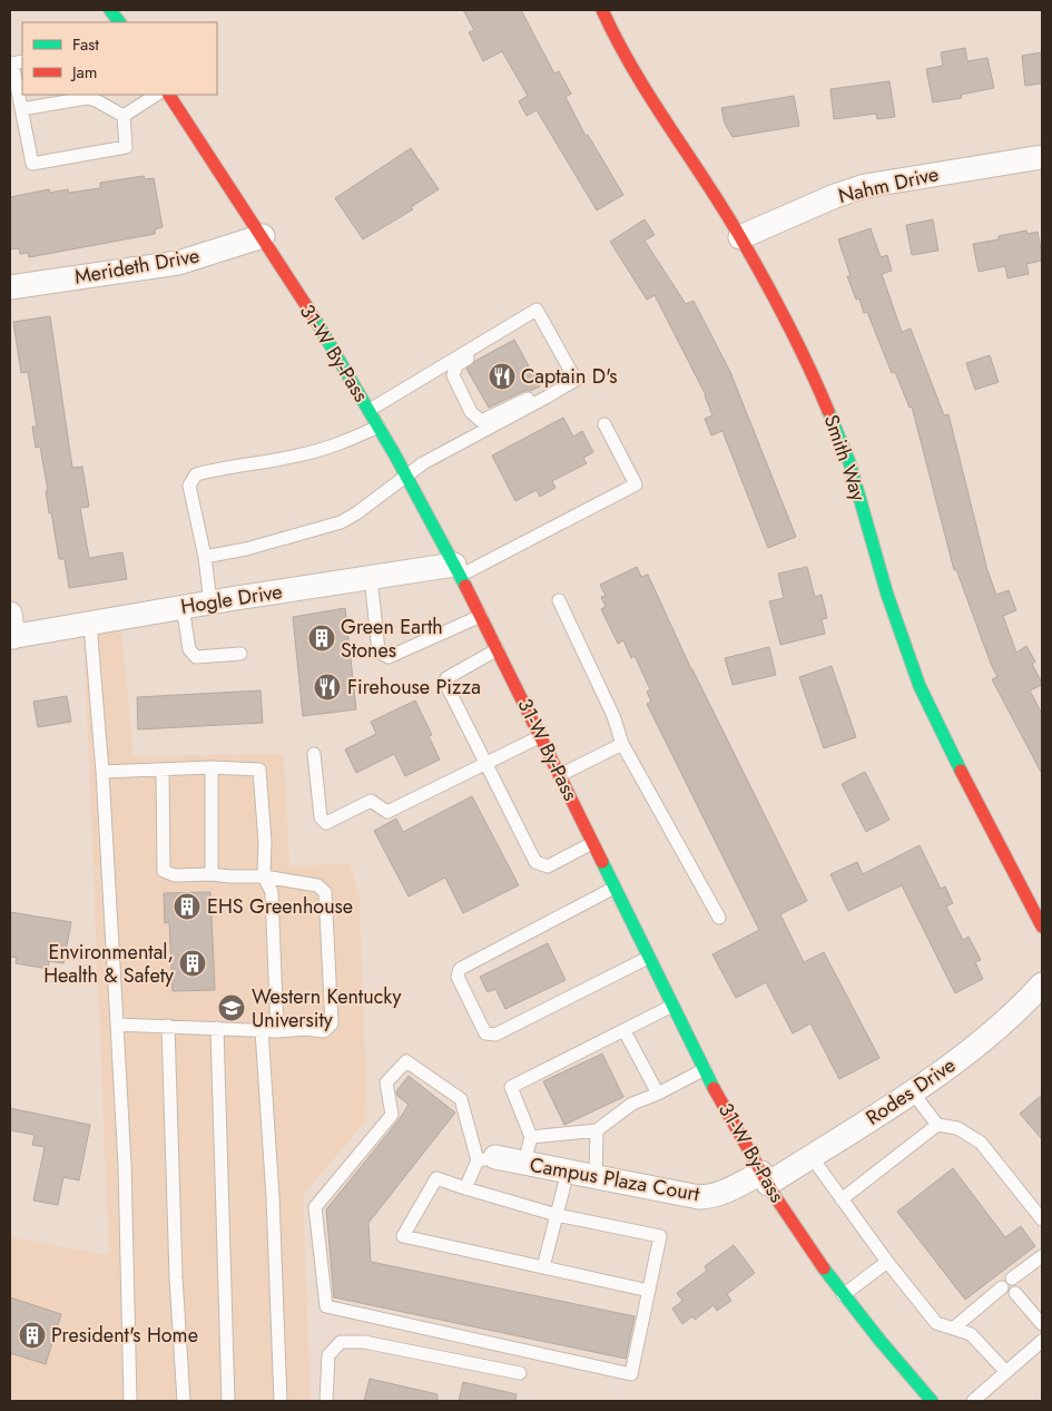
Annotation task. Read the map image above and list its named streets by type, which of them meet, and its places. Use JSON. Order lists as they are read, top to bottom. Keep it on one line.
{"streets":{"main road":["31-W By-Pass","Smith Way"],"street":["Nahm Drive","Merideth Drive","Hogle Drive","Rodes Drive","Campus Plaza Court"]},"crossings":[["Nahm Drive","Smith Way"],["Merideth Drive","31-W By-Pass"],["31-W By-Pass","Hogle Drive"],["31-W By-Pass","Rodes Drive"],["31-W By-Pass","Campus Plaza Court"],["Rodes Drive","Campus Plaza Court"]],"places":{"restaurant":["Captain D's","Firehouse Pizza"],"building":["Green Earth Stones","EHS Greenhouse","Environmental, Health & Safety","President's Home"],"school or university":["Western Kentucky University"]},"legend":["Fast","Jam"]}
